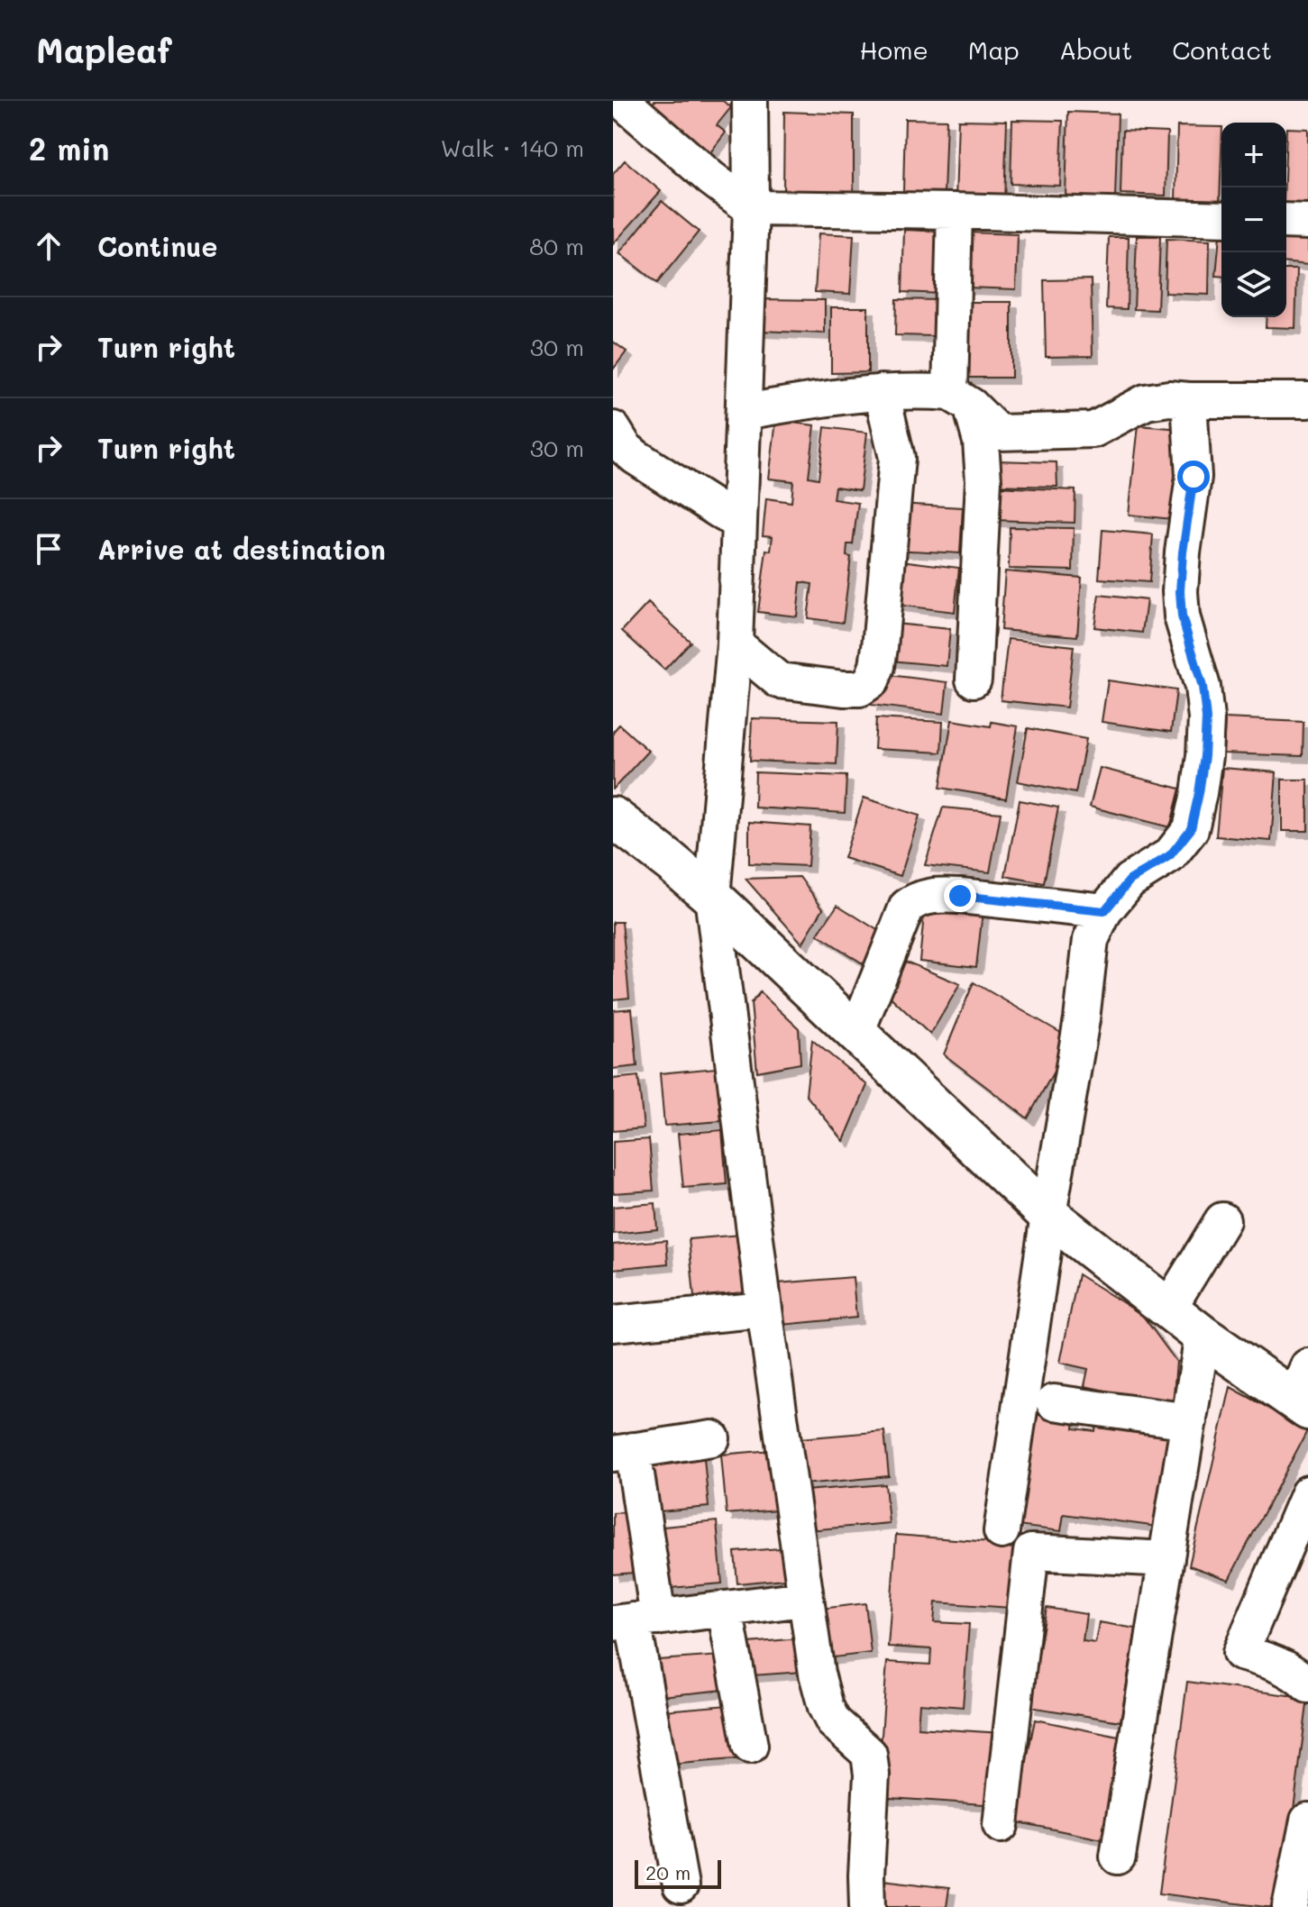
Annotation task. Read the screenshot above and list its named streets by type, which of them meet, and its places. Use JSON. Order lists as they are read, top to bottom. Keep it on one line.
{"scale_bar":"20 m","page":{"header":"Mapleaf","nav":["Home","Map","About","Contact"],"heading":["2 min","Walk · 140 m"],"map_buttons":["+","−"],"list":[["Continue","80 m"],["Turn right","30 m"],["Turn right","30 m"],"Arrive at destination"],"scale":"20 m"}}
